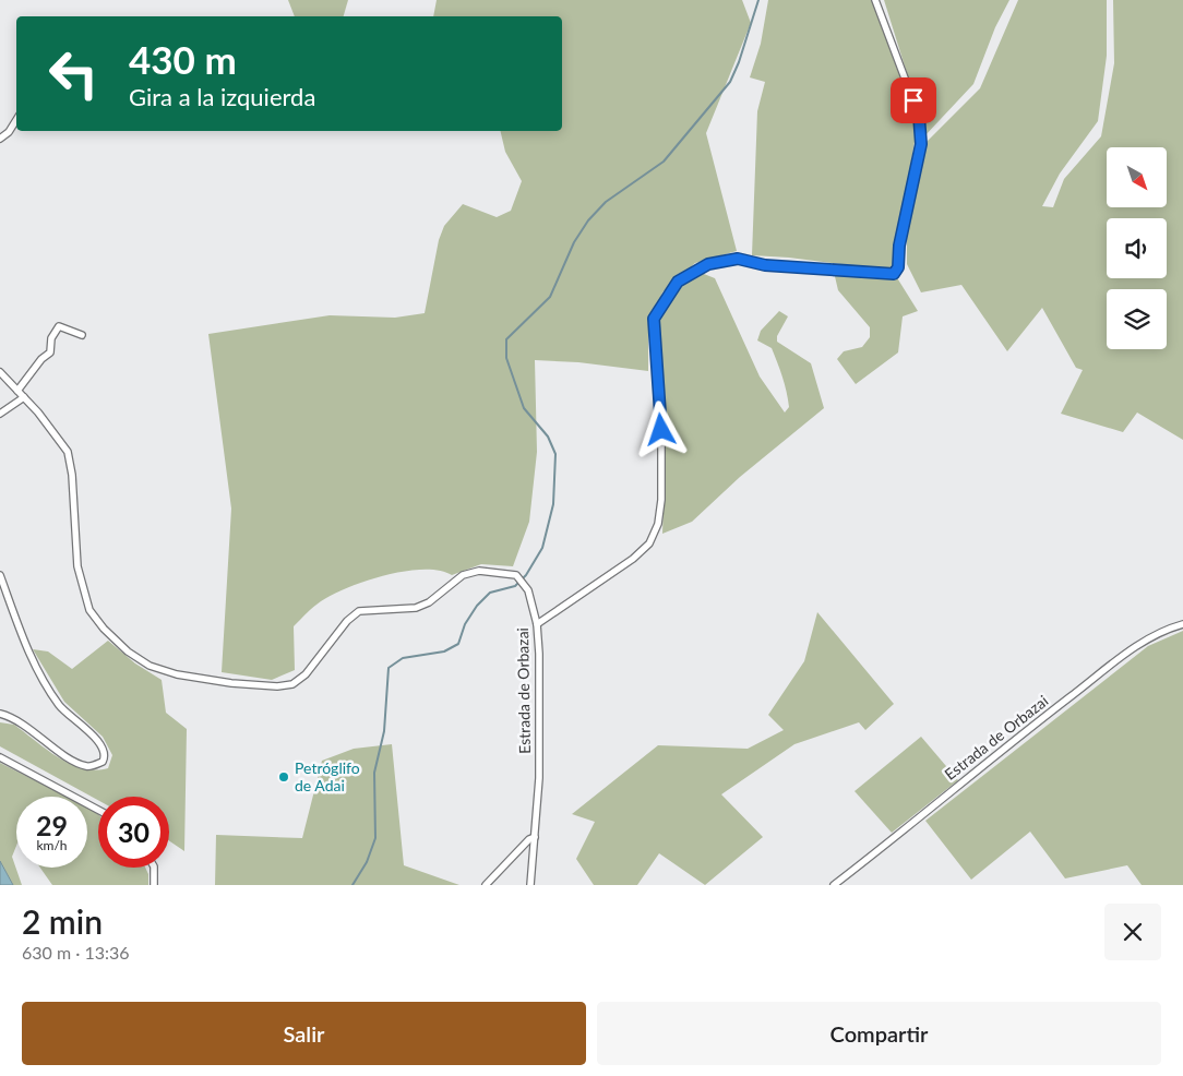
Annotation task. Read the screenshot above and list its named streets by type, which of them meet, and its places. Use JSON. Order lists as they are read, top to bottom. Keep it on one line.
{"streets":{"street":["Estrada de Orbazai"]},"places":["Petróglifo de Adai"],"north":"bottom right","page":{"turn":["430 m","Gira a la izquierda"],"speed":"29 km/h","limit":"30","heading":["2 min","630 m · 13:36"],"buttons":["Salir","Compartir"]}}
